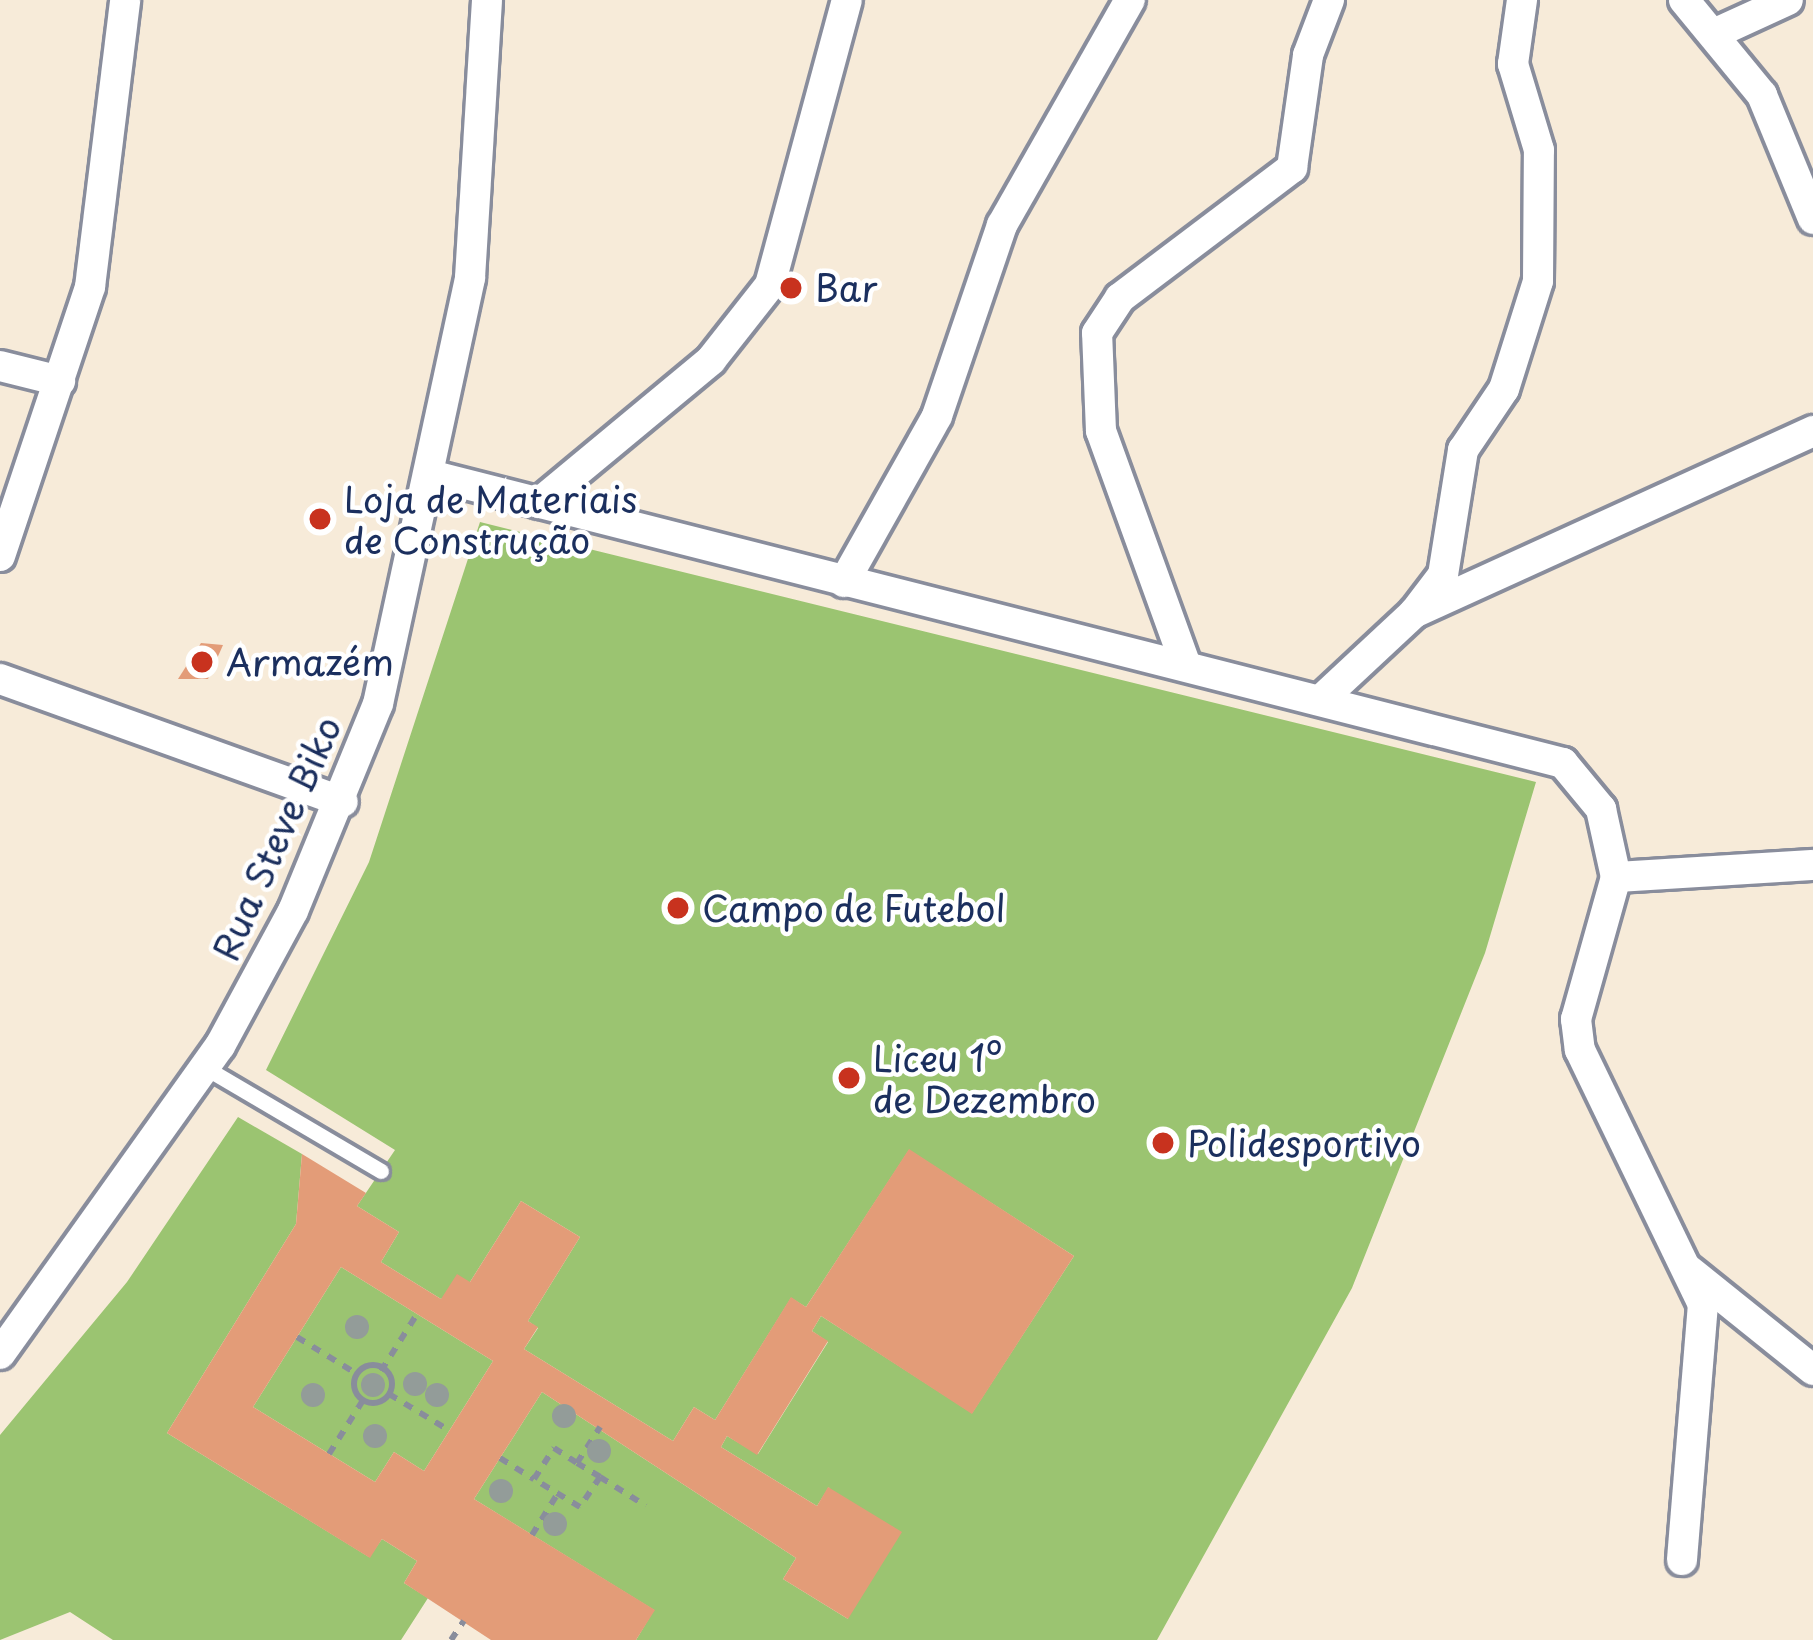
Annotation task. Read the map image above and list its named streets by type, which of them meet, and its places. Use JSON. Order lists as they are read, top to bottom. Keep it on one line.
{"streets":{"street":["Rua Steve Biko"]},"places":["Bar","Loja de Materiais de Construção","Armazém","Campo de Futebol","Liceu 1º de Dezembro","Polidesportivo"]}
